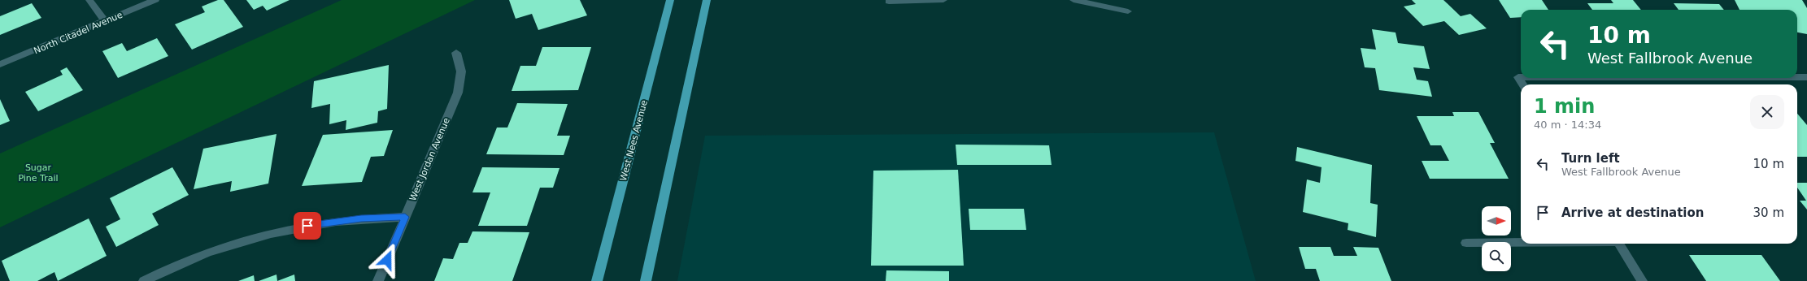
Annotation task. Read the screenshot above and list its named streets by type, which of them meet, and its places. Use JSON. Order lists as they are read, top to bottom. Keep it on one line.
{"streets":{"main road":["West Nees Avenue"],"street":["North Citadel Avenue","West Jordan Avenue"]},"parks":["Sugar Pine Trail"],"north":"right","page":{"turn":["10 m","West Fallbrook Avenue"],"heading":["1 min","40 m · 14:34"],"list":[{"name":"Turn left","note":"West Fallbrook Avenue","value":"10 m"},{"name":"Arrive at destination","value":"30 m"}]}}
